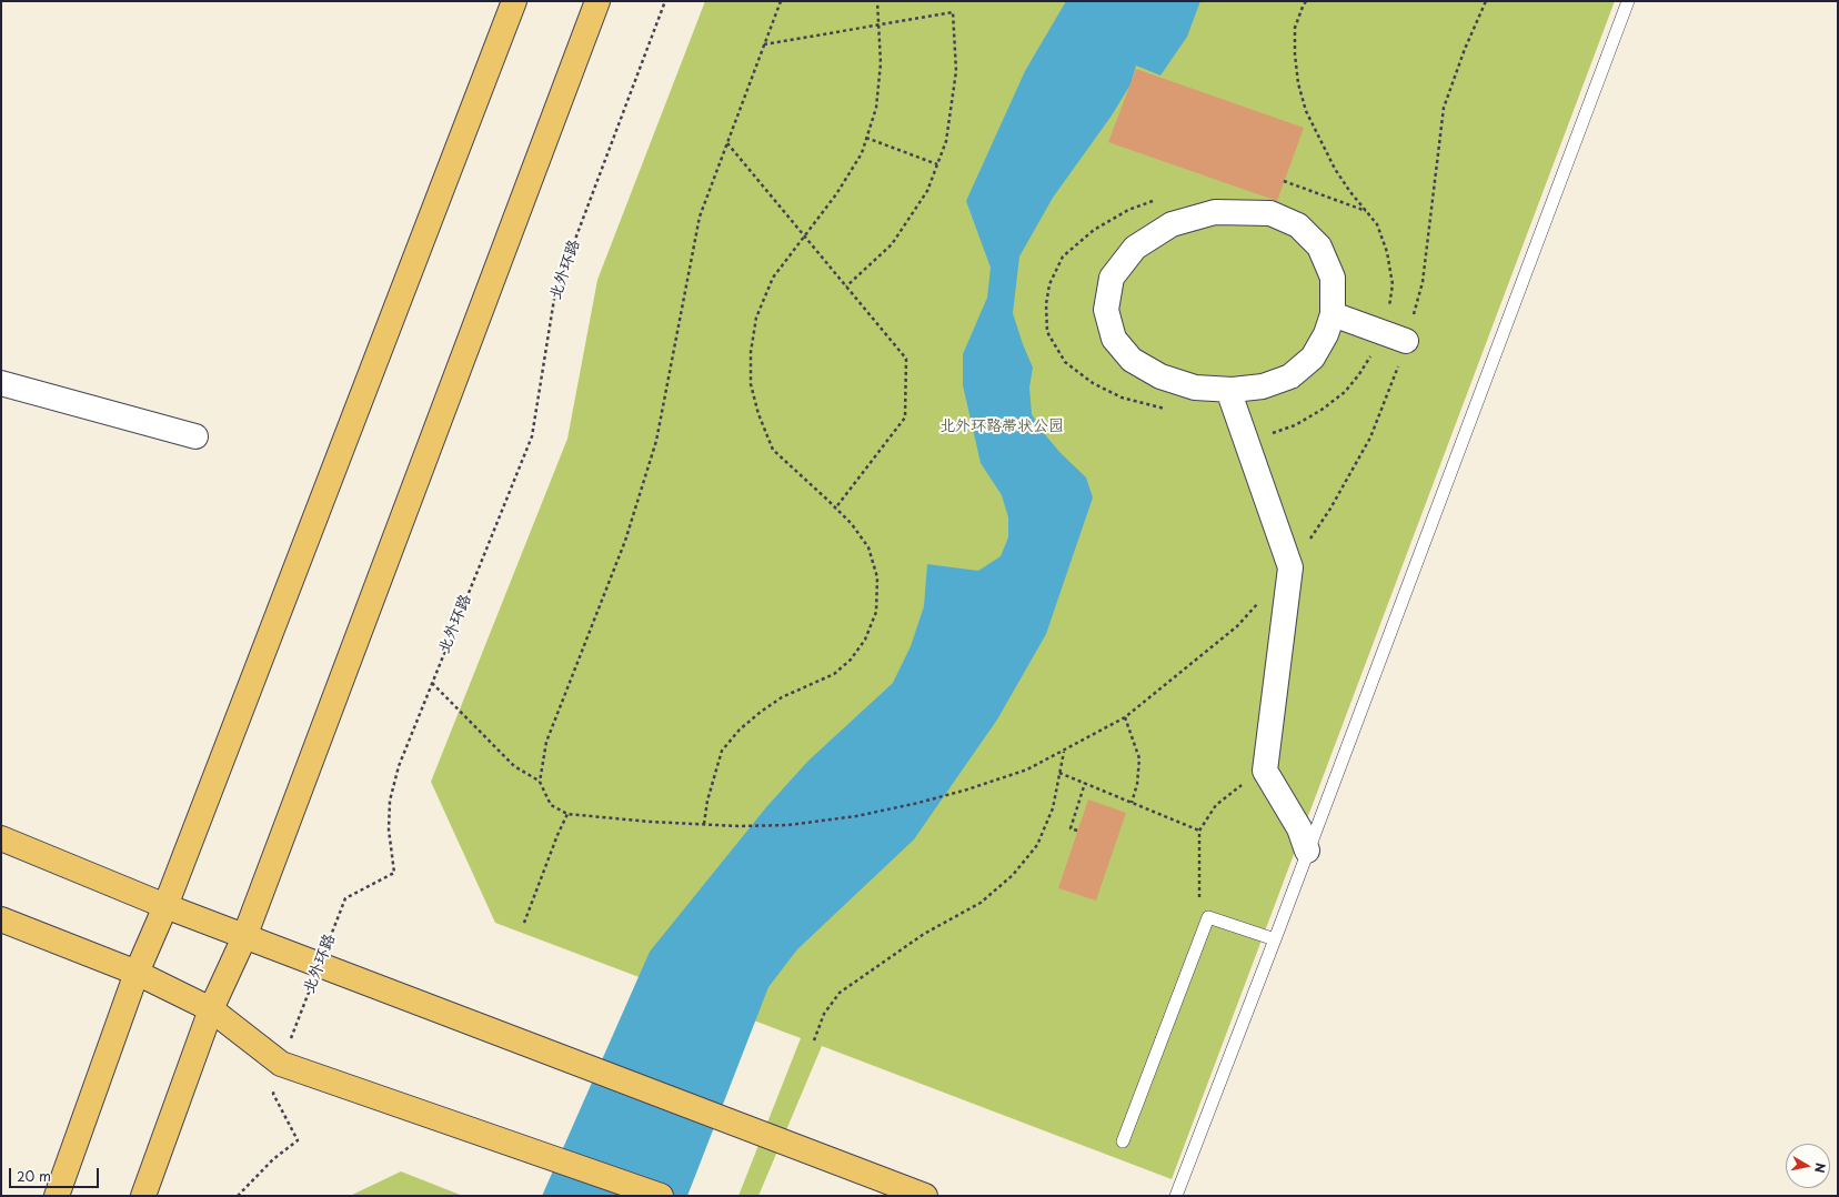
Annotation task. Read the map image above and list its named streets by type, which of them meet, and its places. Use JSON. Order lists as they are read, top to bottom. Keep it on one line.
{"streets":{"path":["北外环路"]},"parks":["北外环路带状公园"],"scale_bar":"20 m","north":"right"}
